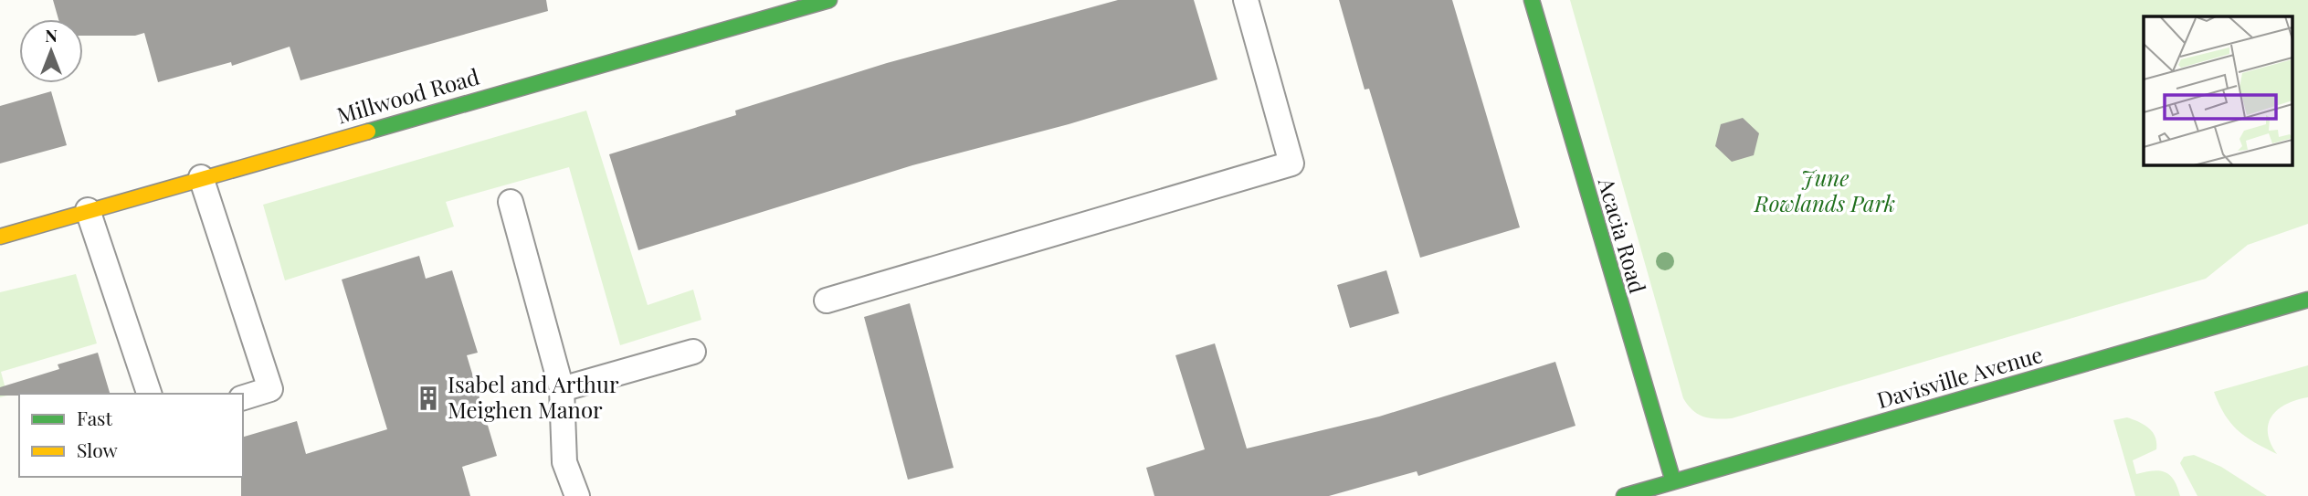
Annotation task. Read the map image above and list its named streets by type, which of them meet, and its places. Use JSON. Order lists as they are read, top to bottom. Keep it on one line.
{"streets":{"street":["Millwood Road","Acacia Road","Davisville Avenue"]},"crossings":[["Acacia Road","Davisville Avenue"]],"parks":["June Rowlands Park"],"places":{"building":["Isabel and Arthur Meighen Manor"]},"legend":["Fast","Slow"],"north":"top"}
